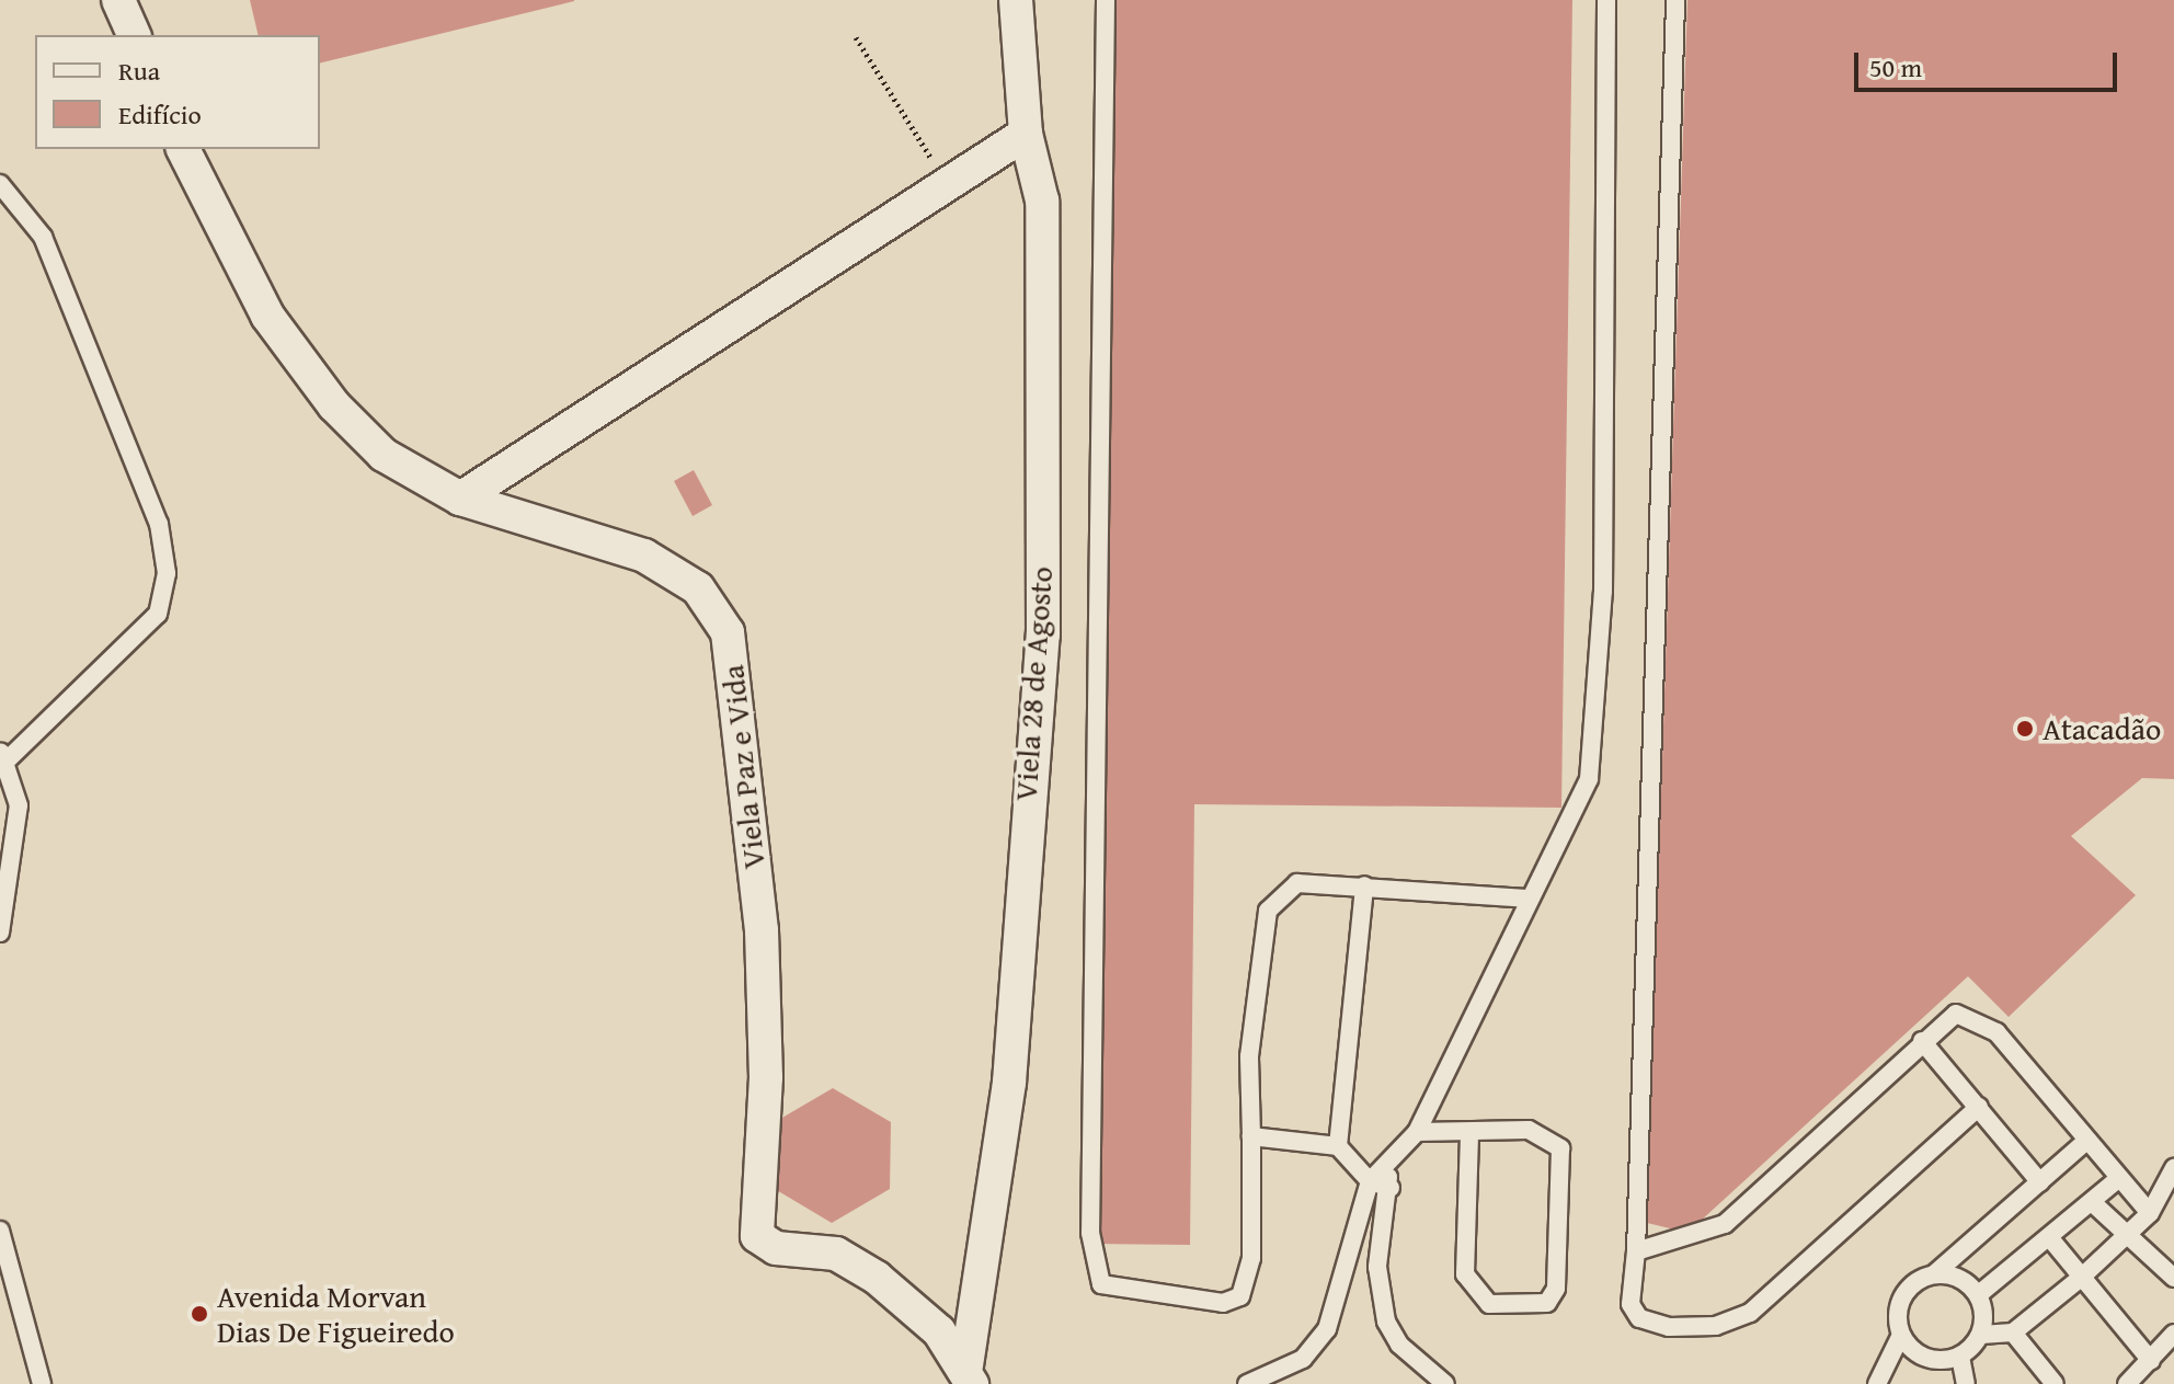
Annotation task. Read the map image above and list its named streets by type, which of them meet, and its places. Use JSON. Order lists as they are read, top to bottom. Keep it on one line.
{"streets":{"street":["Viela 28 de Agosto","Viela Paz e Vida"]},"crossings":[["Viela 28 de Agosto","Viela Paz e Vida"]],"places":["Atacadão","Avenida Morvan Dias De Figueiredo"],"legend":["Rua","Edifício"],"scale_bar":"50 m"}
